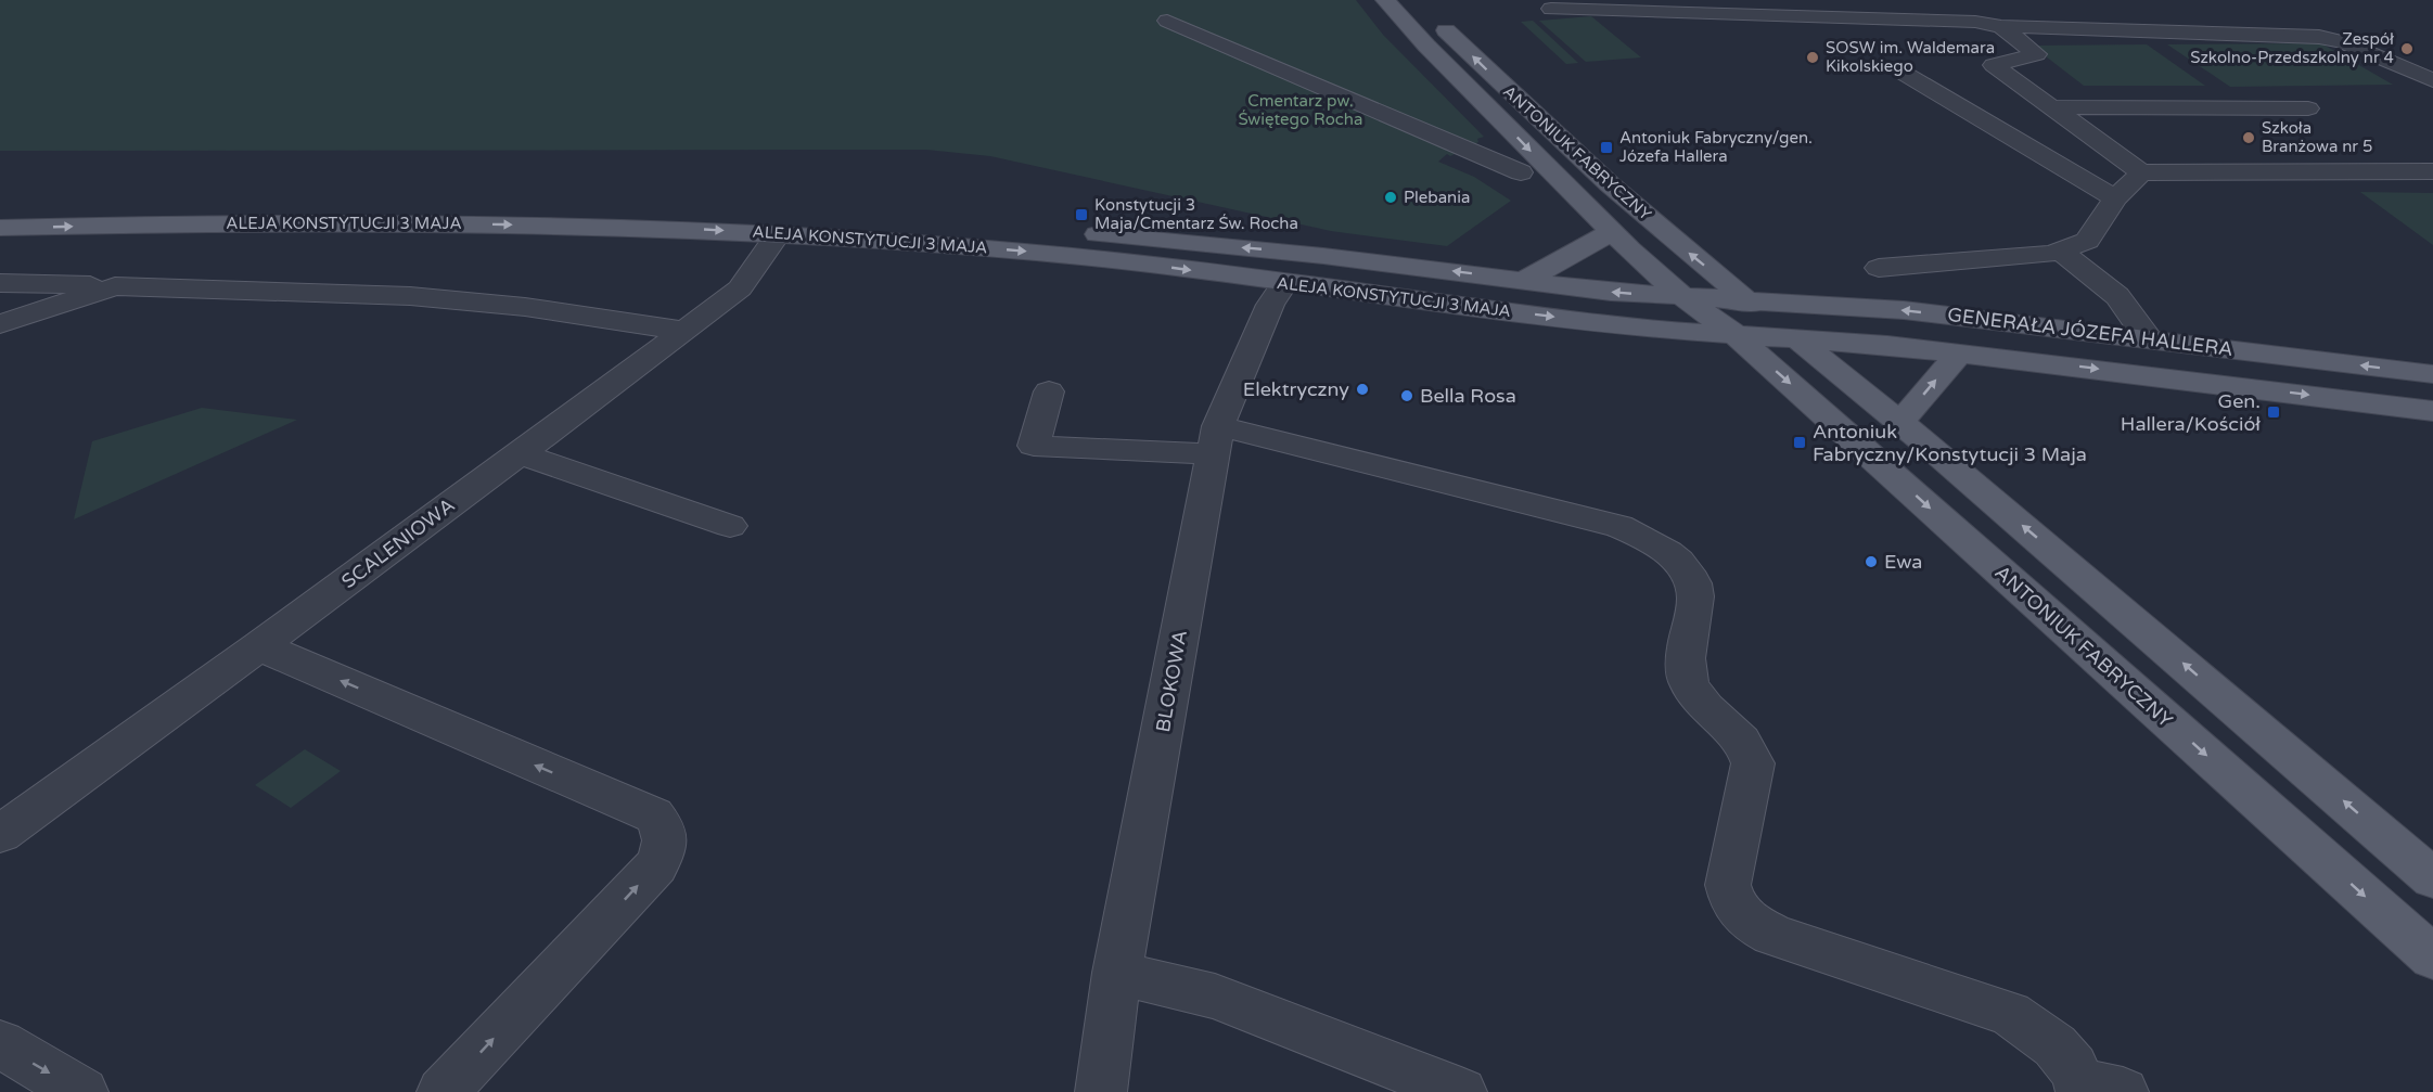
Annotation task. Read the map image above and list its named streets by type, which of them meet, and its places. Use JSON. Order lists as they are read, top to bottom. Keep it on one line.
{"streets":{"main road":["ANTONIUK FABRYCZNY","ALEJA KONSTYTUCJI 3 MAJA","GENERAŁA JÓZEFA HALLERA"],"street":["SCALENIOWA","BLOKOWA"]},"crossings":[["ANTONIUK FABRYCZNY","ALEJA KONSTYTUCJI 3 MAJA"],["ANTONIUK FABRYCZNY","GENERAŁA JÓZEFA HALLERA"],["ALEJA KONSTYTUCJI 3 MAJA","GENERAŁA JÓZEFA HALLERA"],["ALEJA KONSTYTUCJI 3 MAJA","SCALENIOWA"],["ALEJA KONSTYTUCJI 3 MAJA","BLOKOWA"]],"parks":["Cmentarz pw. Świętego Rocha"],"places":{"other":["Zespół Szkolno-Przedszkolny nr 4","SOSW im. Waldemara Kikolskiego","Szkoła Branżowa nr 5","Plebania","Elektryczny","Bella Rosa","Ewa"],"transit":["Antoniuk Fabryczny/gen. Józefa Hallera","Konstytucji 3 Maja/Cmentarz Św. Rocha","Gen. Hallera/Kościół","Antoniuk Fabryczny/Konstytucji 3 Maja"]}}
